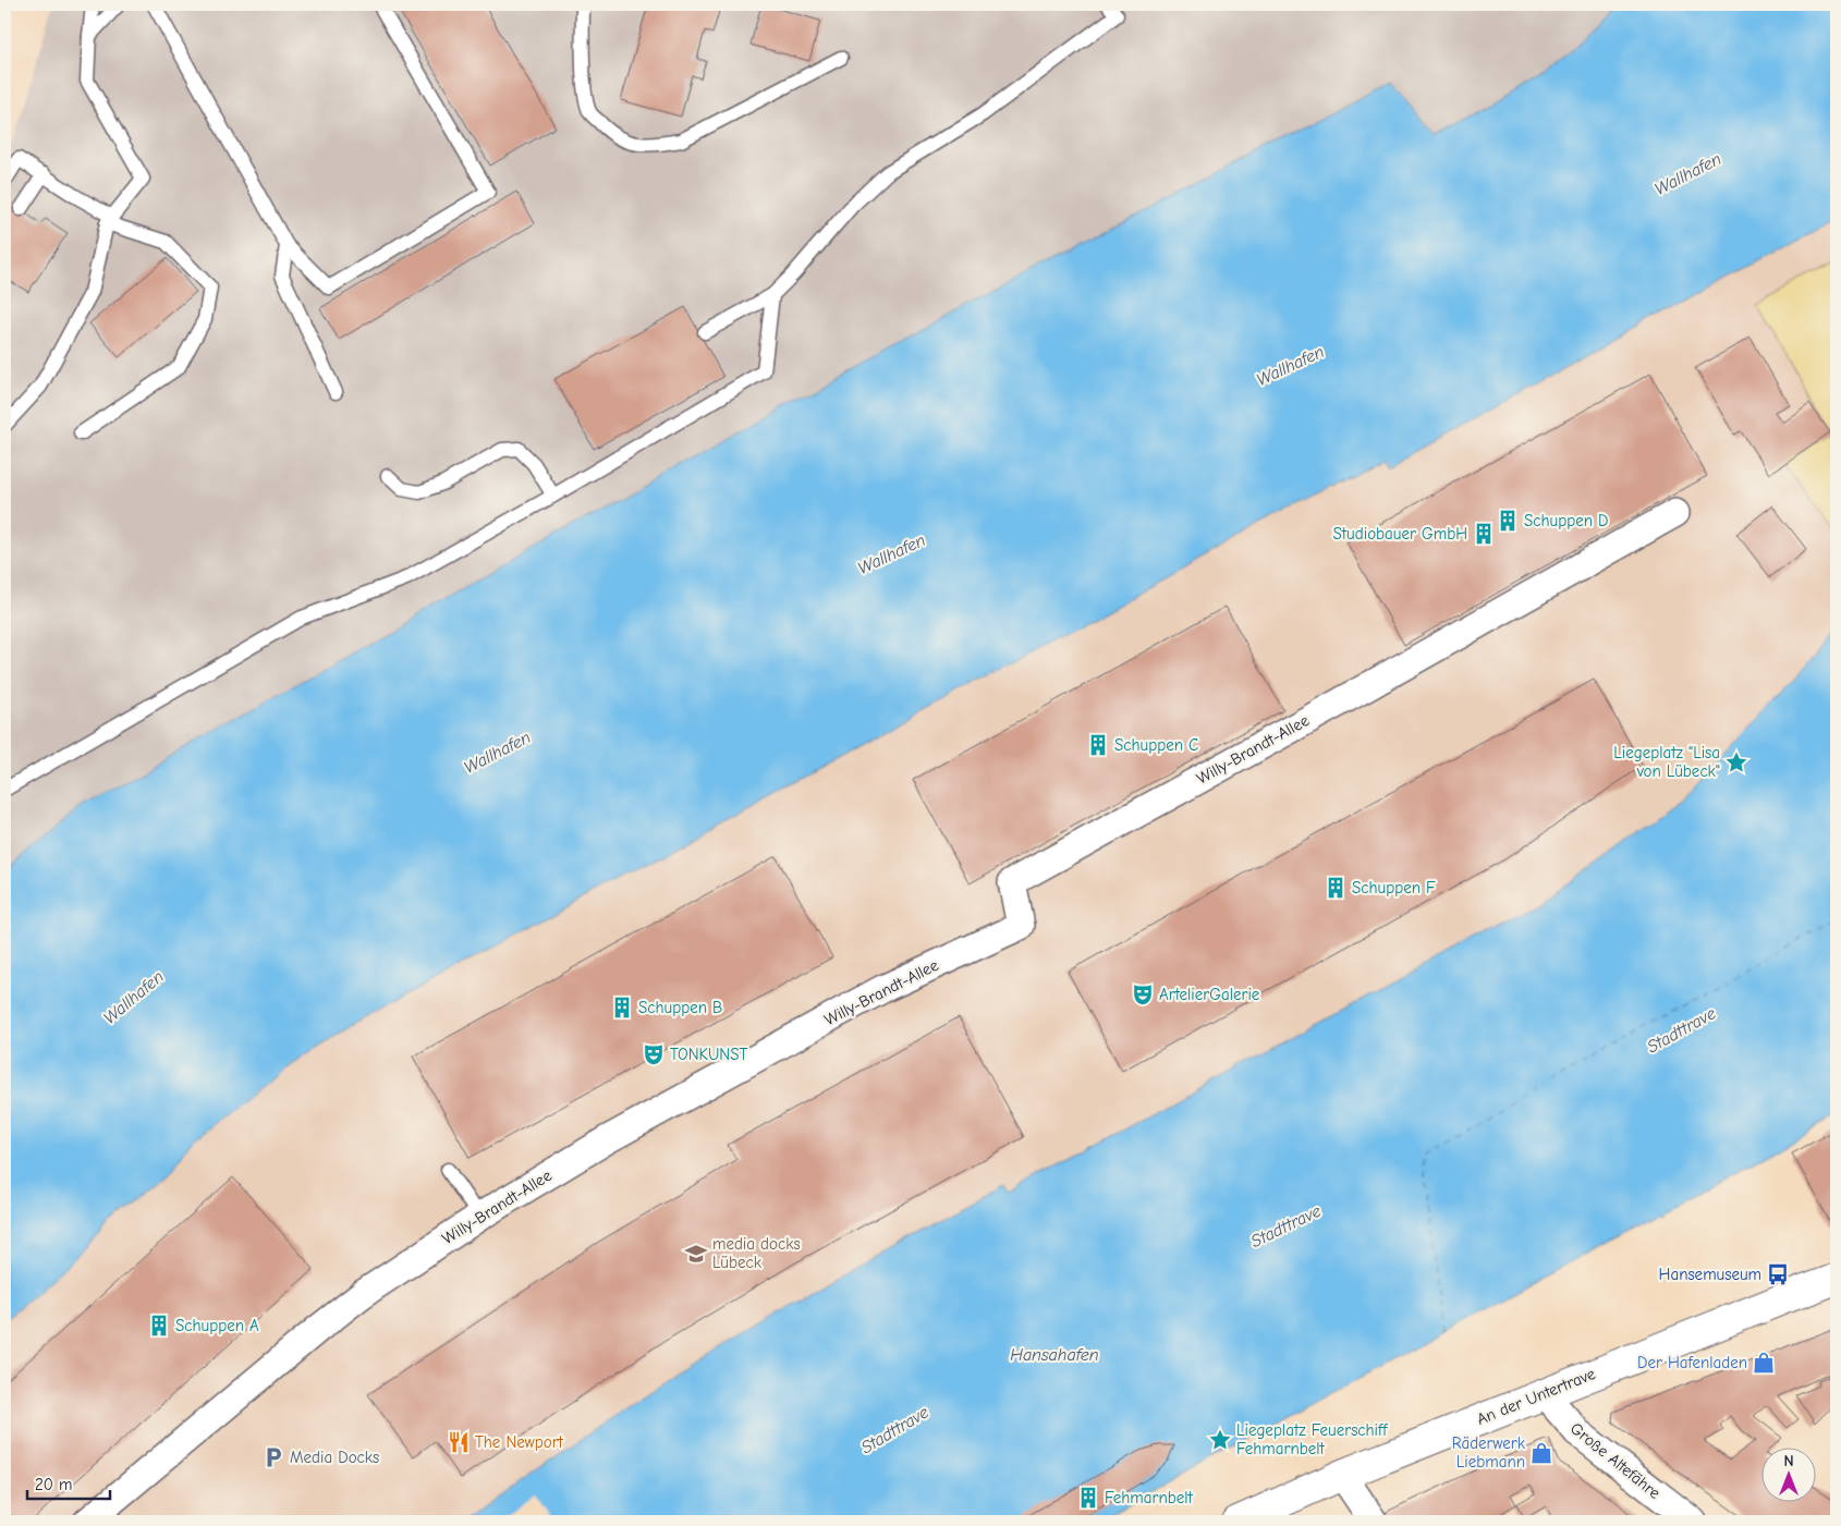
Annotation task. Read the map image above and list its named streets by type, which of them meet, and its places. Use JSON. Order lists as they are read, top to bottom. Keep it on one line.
{"streets":{"main road":["An der Untertrave"],"street":["Willy-Brandt-Allee","Große Altefähre"]},"crossings":[["An der Untertrave","Große Altefähre"]],"water":["Wallhafen","Stadttrave","Hansahafen"],"places":{"building":["Schuppen D","Studiobauer GmbH","Schuppen C","Schuppen F","Schuppen B","Schuppen A","Fehmarnbelt"],"place":["Liegeplatz \"Lisa von Lübeck\"","Liegeplatz Feuerschiff Fehmarnbelt"],"theatre":["ArtelierGalerie","TONKUNST"],"school or university":["media docks Lübeck"],"bus stop":["Hansemuseum"],"shop":["Der Hafenladen","Räderwerk Liebmann"],"restaurant":["The Newport"],"parking":["Media Docks"]},"scale_bar":"20 m","north":"top"}
